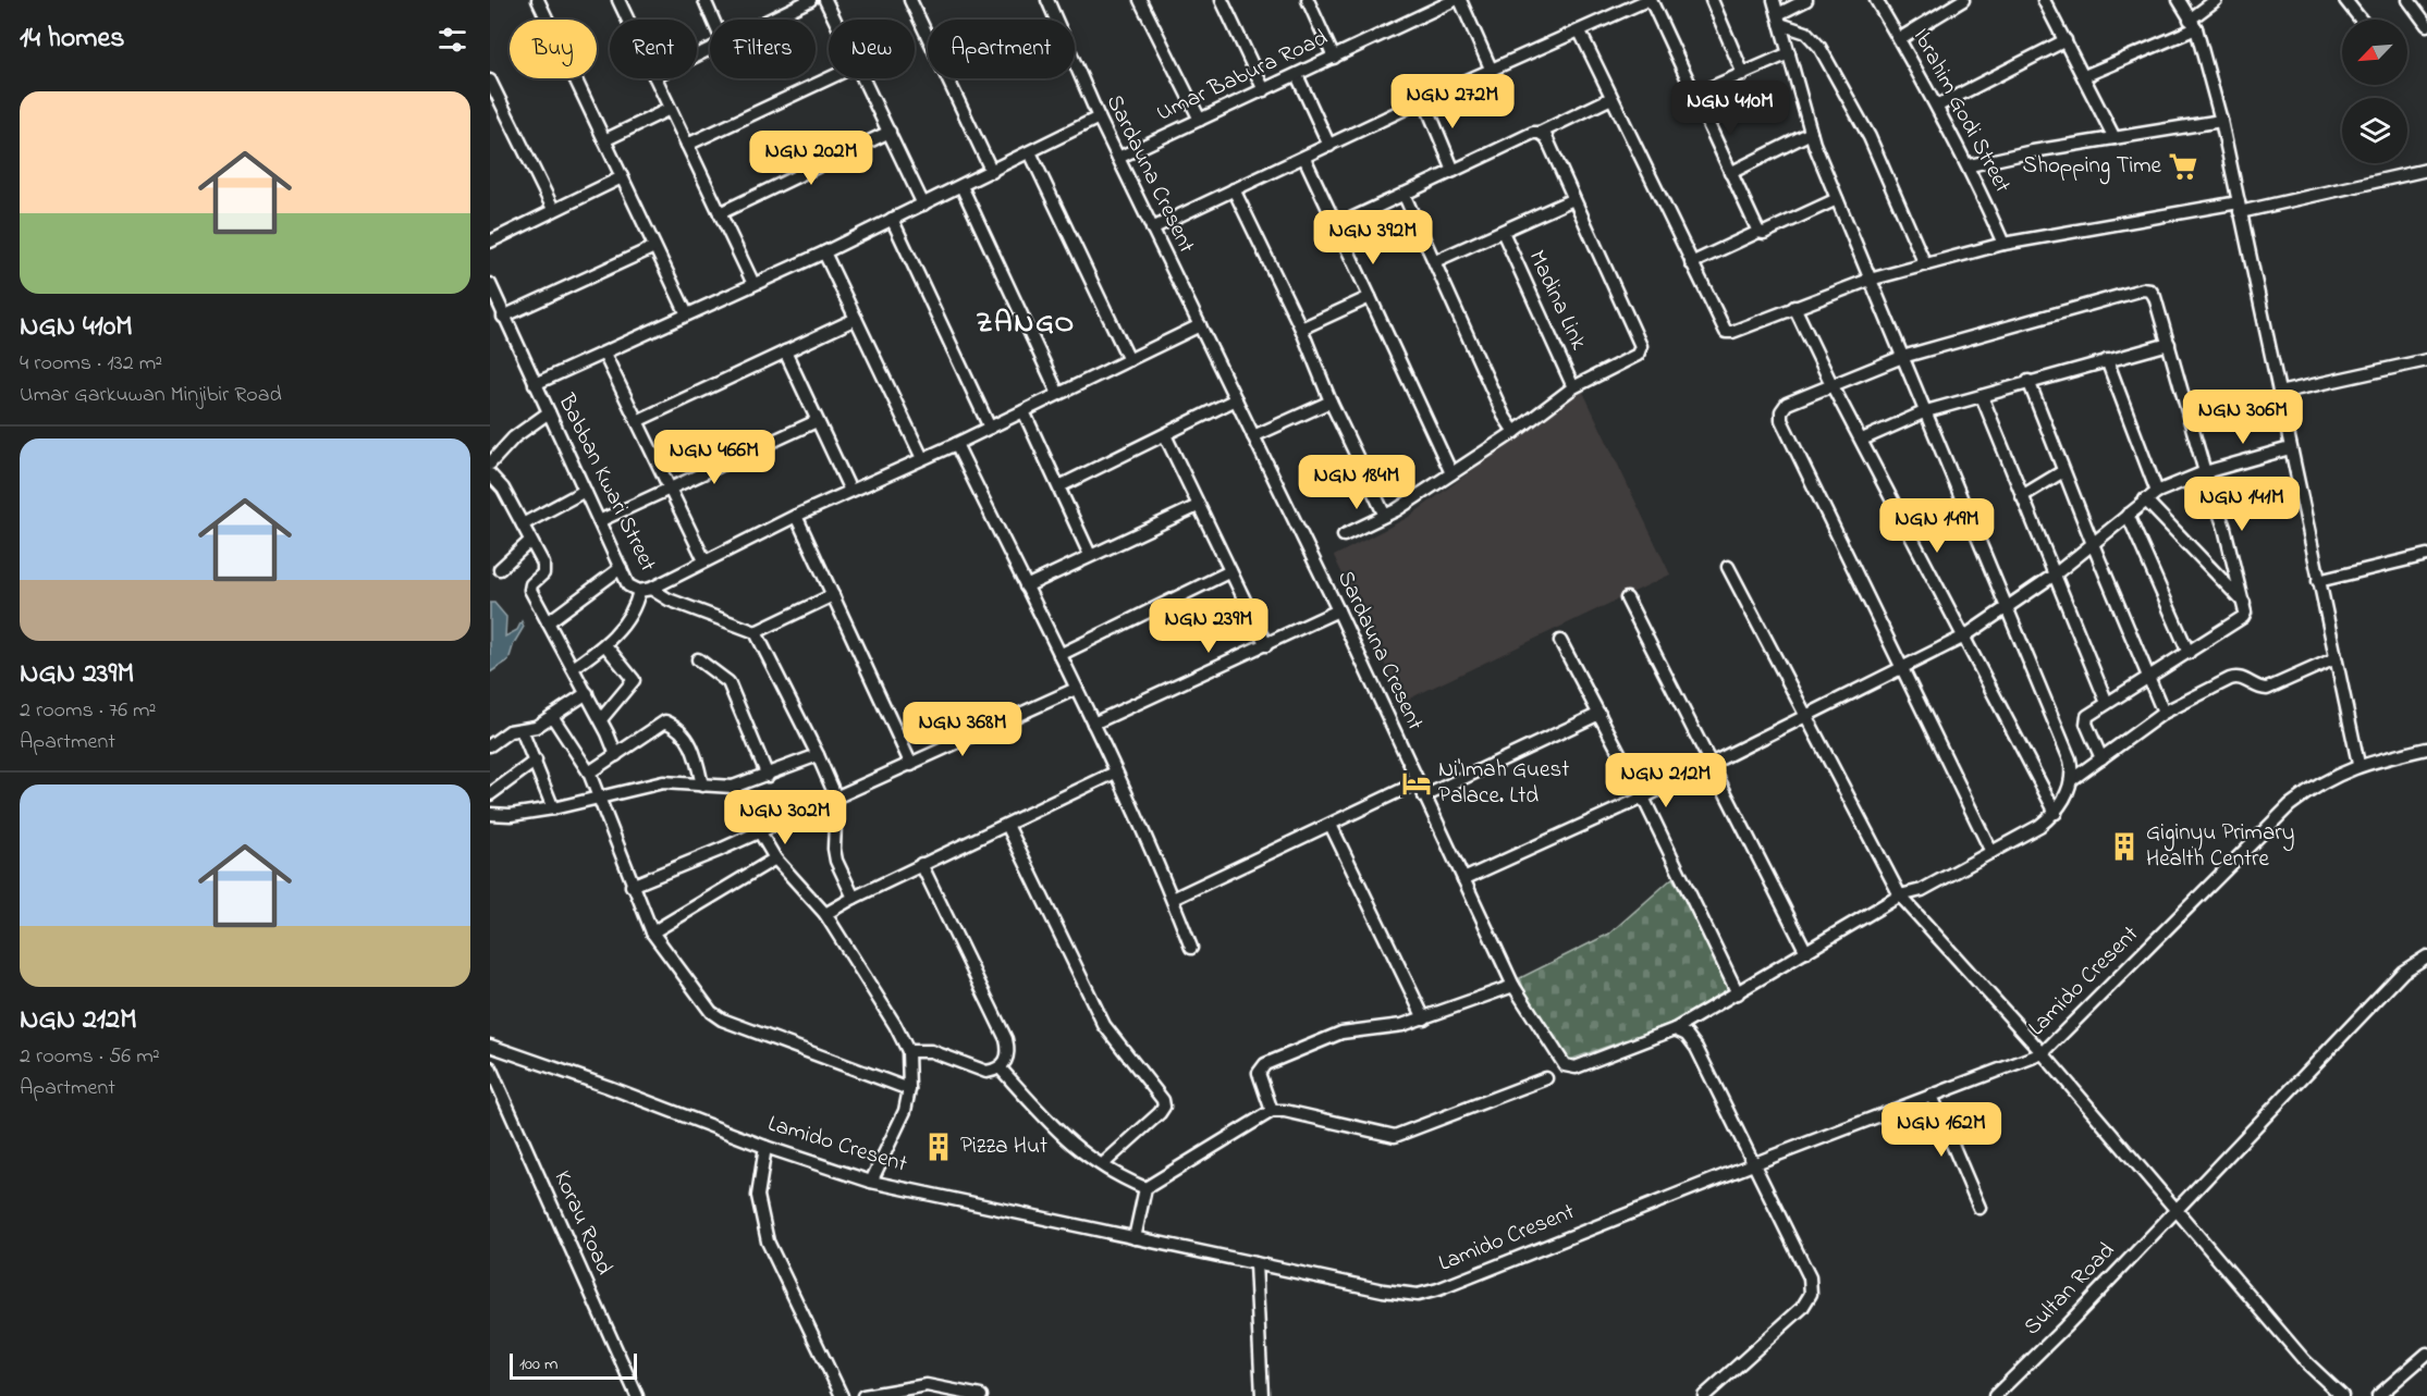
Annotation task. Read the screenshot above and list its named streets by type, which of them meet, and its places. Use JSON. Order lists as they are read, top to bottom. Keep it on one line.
{"streets":{"street":["Umar Babura Road","Ibrahim Godi Street","Sardauna Cresent","Madina Link","Babban Kwari Street","Lamido Cresent","Korau Road","Sultan Road"]},"crossings":[["Umar Babura Road","Sardauna Cresent"]],"districts":["ZANGO"],"places":{"supermarket":["Shopping Time"],"hotel":["Ni'Imah Guest Palace. Ltd"],"building":["Giginyu Primary Health Centre","Pizza Hut"]},"scale_bar":"100 m","north":"bottom left","page":{"heading":"14 homes","chip":["Buy","Rent","Filters","New","Apartment"],"price":["NGN 272M","NGN 410M","NGN 202M","NGN 392M","NGN 306M","NGN 466M","NGN 184M","NGN 141M","NGN 149M","NGN 239M","NGN 368M","NGN 212M","NGN 302M","NGN 162M"],"list":[{"name":"NGN 410M","note":"4 rooms · 132 m² · Umar Garkuwan Minjibir Road"},{"name":"NGN 239M","note":"2 rooms · 76 m² · Apartment"},{"name":"NGN 212M","note":"2 rooms · 56 m² · Apartment"}],"scale":"100 m"}}
